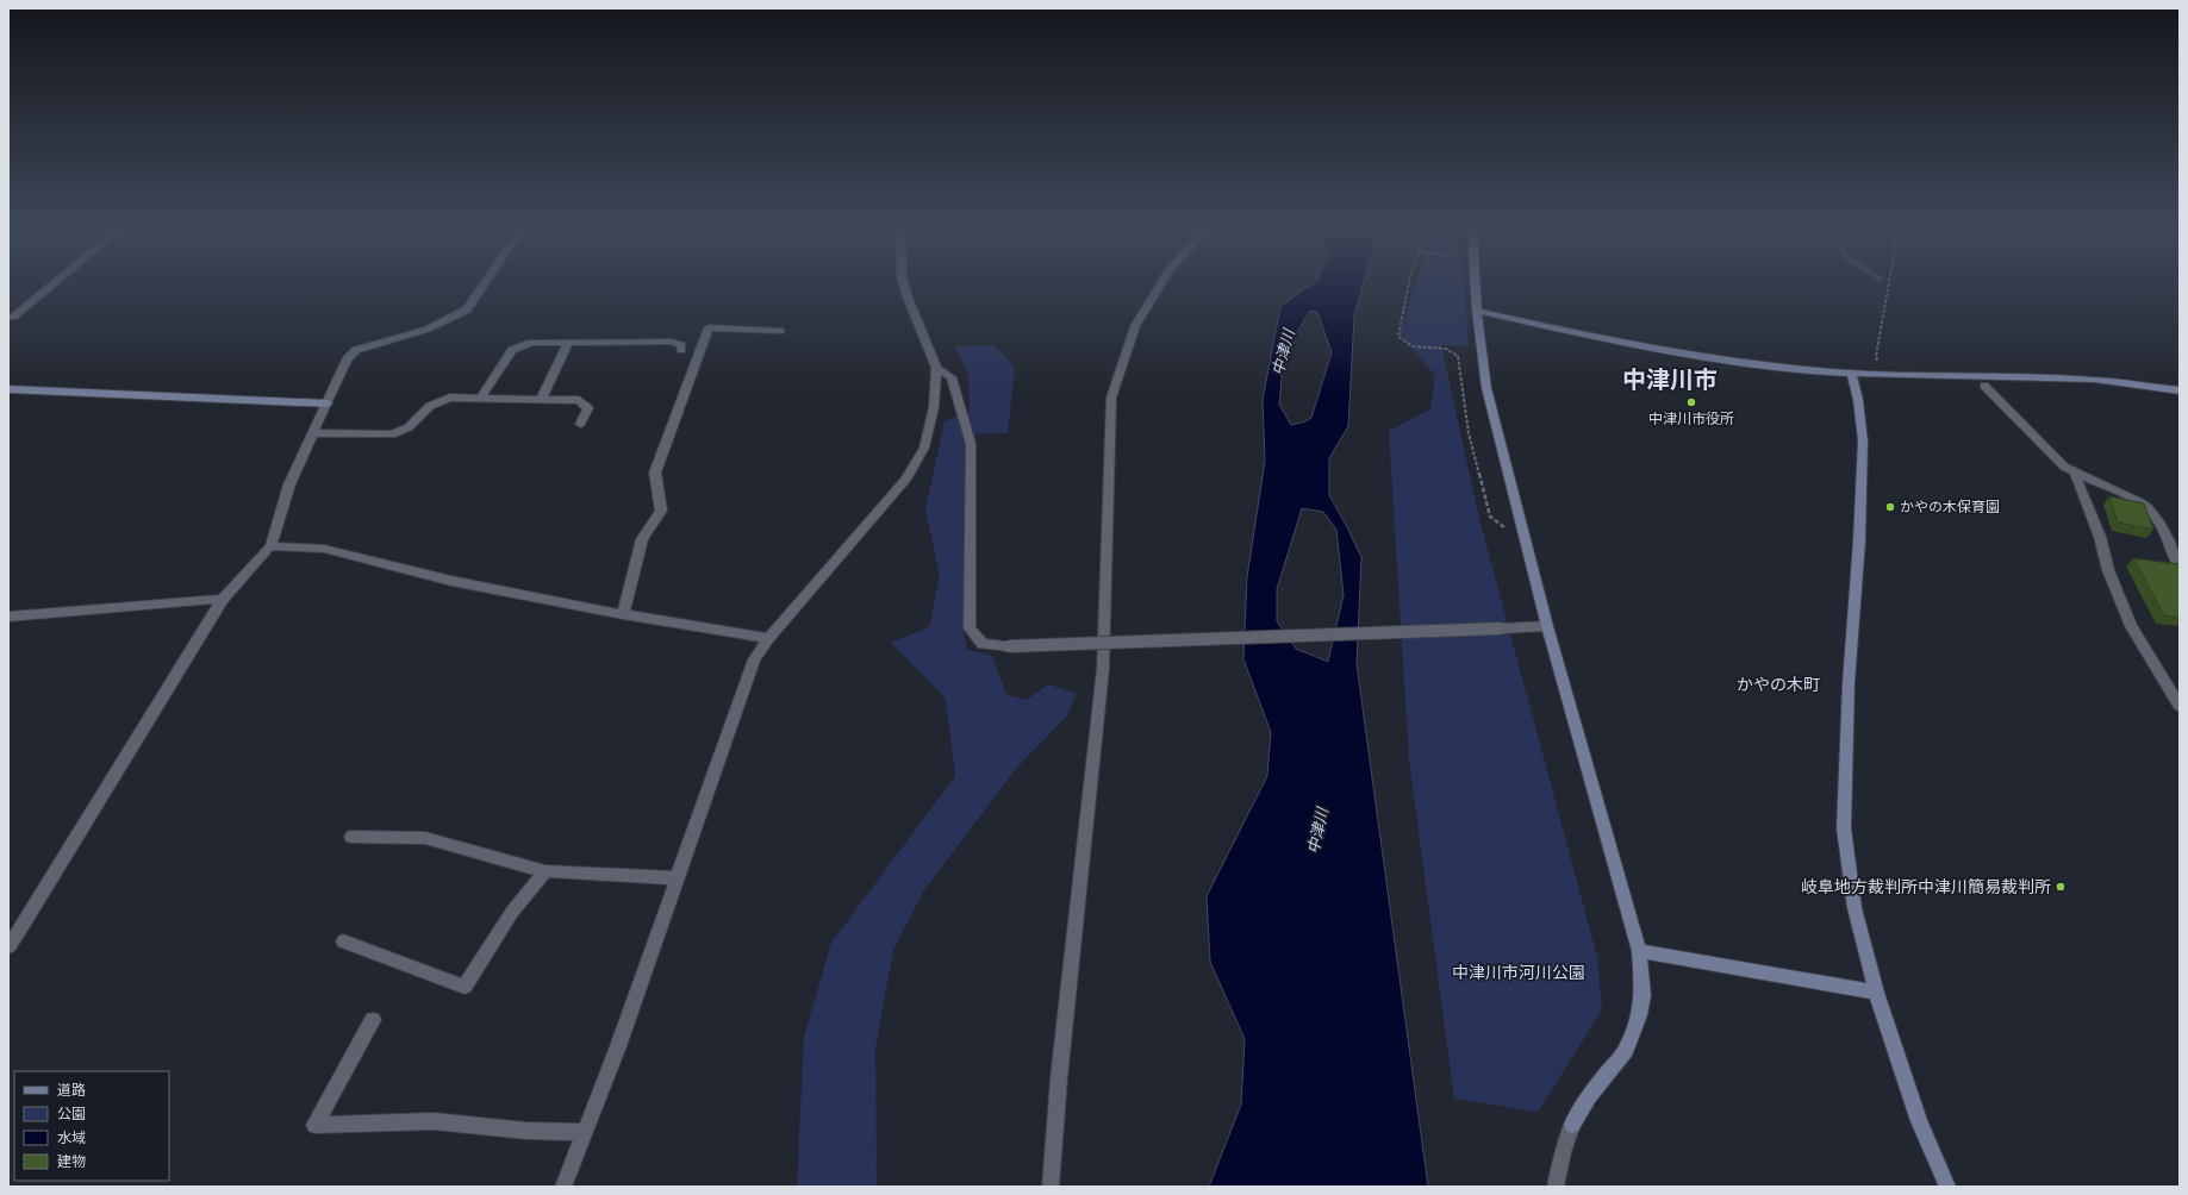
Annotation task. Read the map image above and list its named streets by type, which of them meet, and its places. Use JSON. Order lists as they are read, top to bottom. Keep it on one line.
{"districts":["中津川市","かやの木町"],"water":["中津川"],"parks":["中津川市河川公園"],"places":["中津川市役所","かやの木保育園","岐阜地方裁判所中津川簡易裁判所"],"legend":["道路","公園","水域","建物"]}
